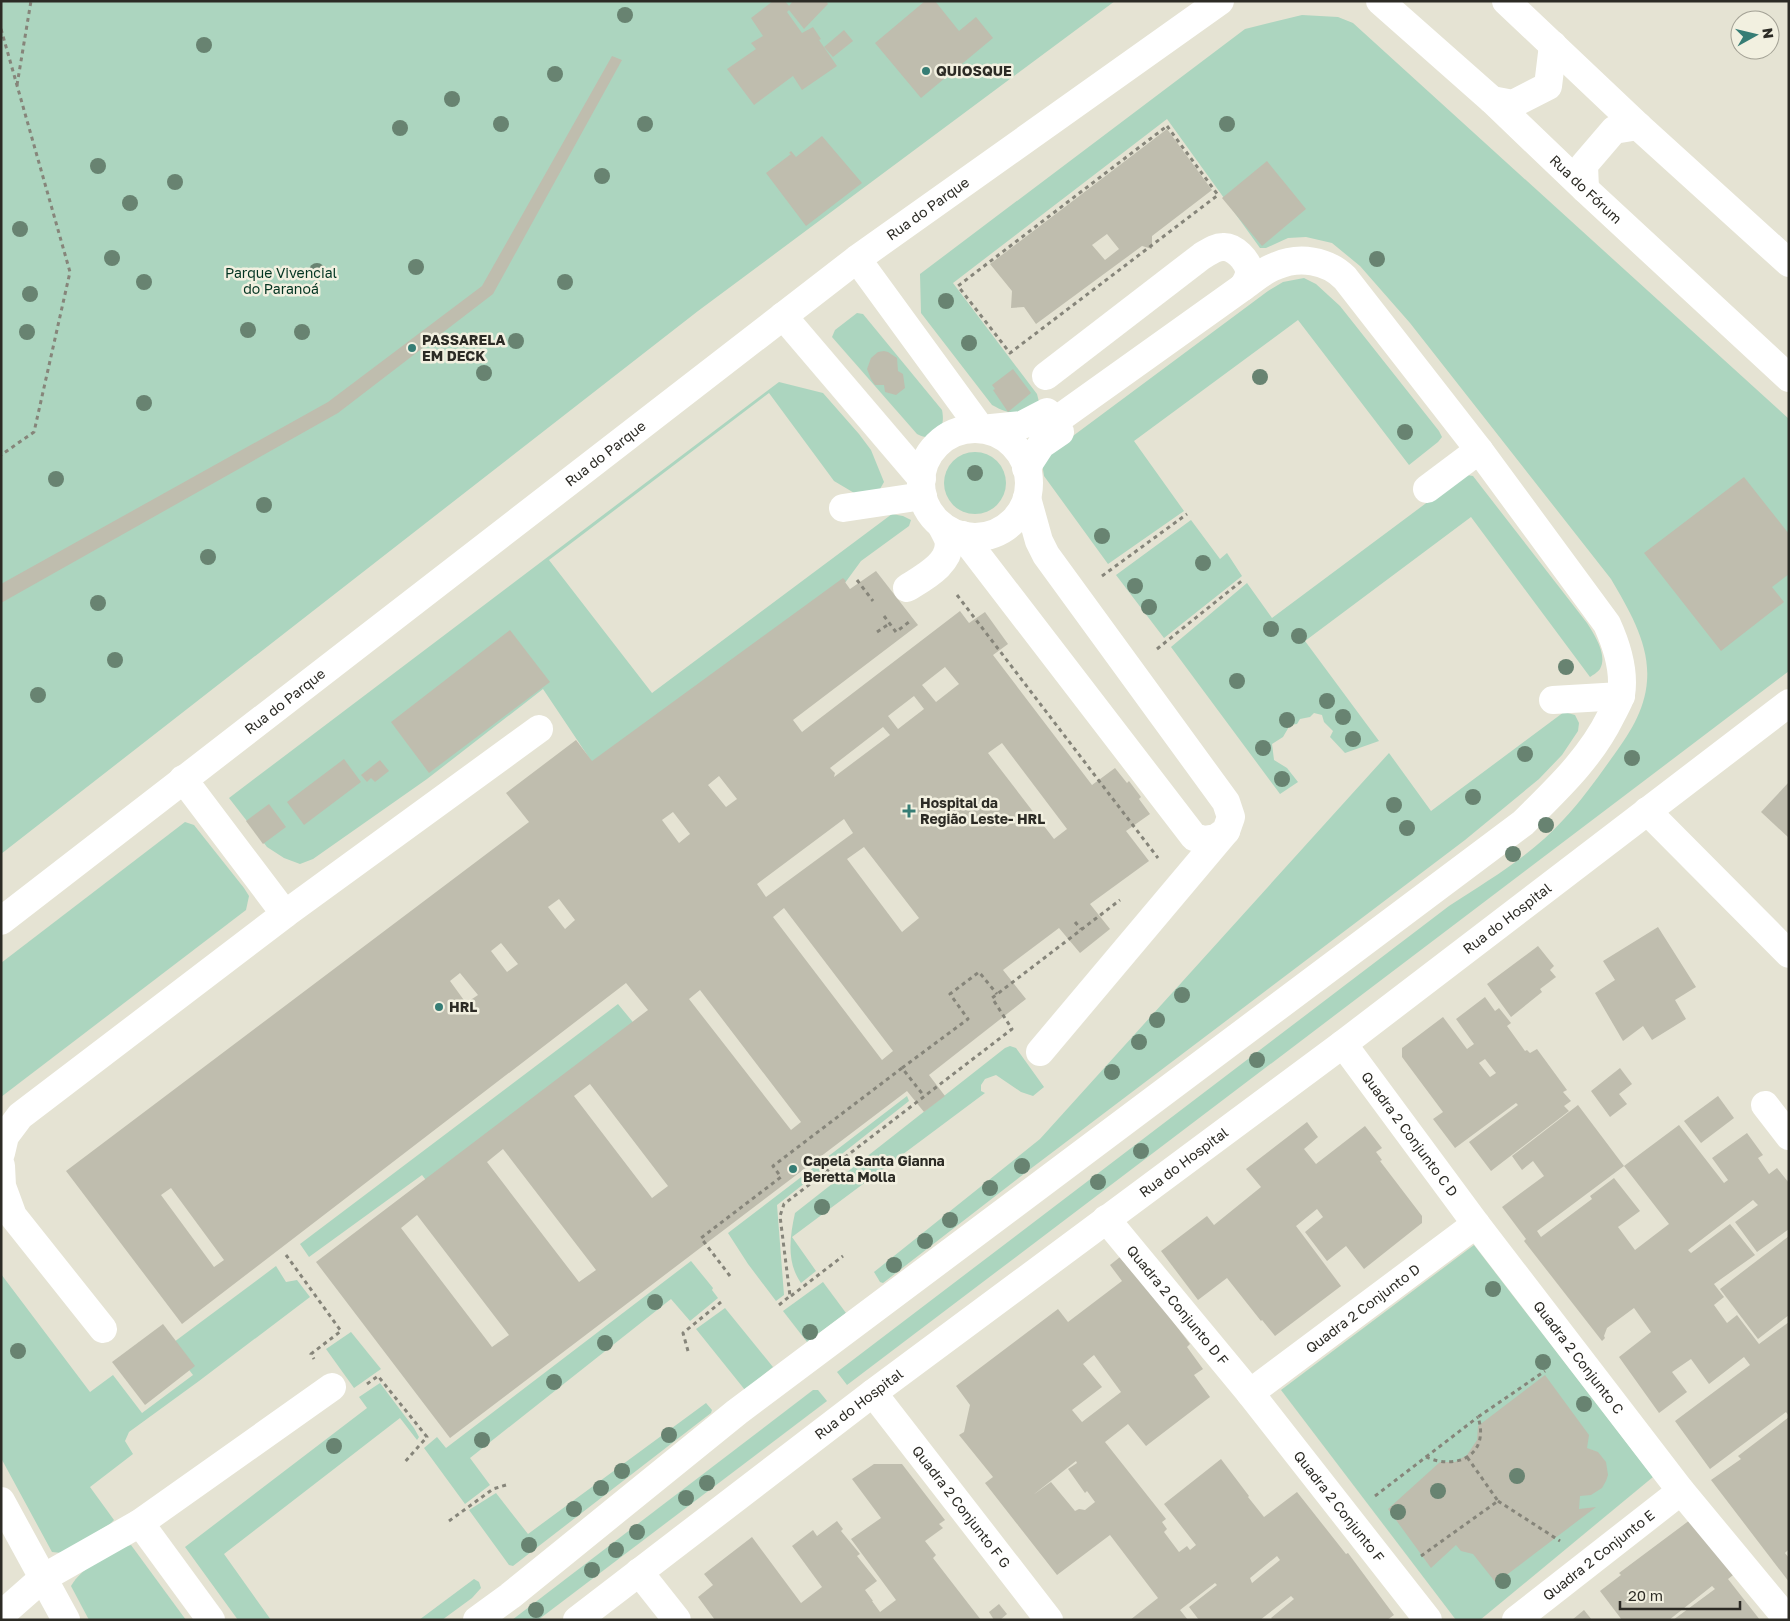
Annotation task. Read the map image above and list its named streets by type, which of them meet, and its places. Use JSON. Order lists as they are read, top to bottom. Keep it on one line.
{"streets":{"street":["Rua do Fórum","Rua do Parque","Rua do Hospital","Quadra 2 Conjunto C D","Quadra 2 Conjunto D F","Quadra 2 Conjunto D","Quadra 2 Conjunto C","Quadra 2 Conjunto F G","Quadra 2 Conjunto F","Quadra 2 Conjunto E"]},"crossings":[["Rua do Hospital","Quadra 2 Conjunto C D"],["Rua do Hospital","Quadra 2 Conjunto D F"],["Rua do Hospital","Quadra 2 Conjunto F G"],["Quadra 2 Conjunto C D","Quadra 2 Conjunto D"],["Quadra 2 Conjunto C D","Quadra 2 Conjunto C"],["Quadra 2 Conjunto D F","Quadra 2 Conjunto D"],["Quadra 2 Conjunto D F","Quadra 2 Conjunto F"],["Quadra 2 Conjunto D","Quadra 2 Conjunto C"],["Quadra 2 Conjunto D","Quadra 2 Conjunto F"],["Quadra 2 Conjunto C","Quadra 2 Conjunto E"]],"parks":["Parque Vivencial do Paranoá"],"places":{"other":["QUIOSQUE","PASSARELA EM DECK","HRL","Capela Santa Gianna Beretta Molla"],"health":["Hospital da Região Leste- HRL"]},"scale_bar":"20 m","north":"right"}
